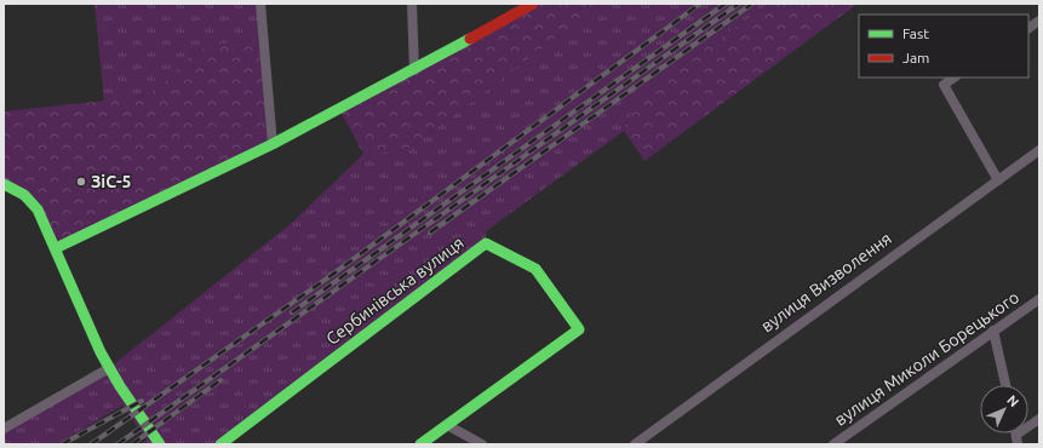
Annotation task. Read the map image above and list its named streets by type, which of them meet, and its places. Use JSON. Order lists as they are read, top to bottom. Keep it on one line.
{"streets":{"street":["вулиця Визволення","Сербинівська вулиця","вулиця Миколи Борецького"]},"places":["ЗіС-5"],"legend":["Fast","Jam"],"north":"top right"}
